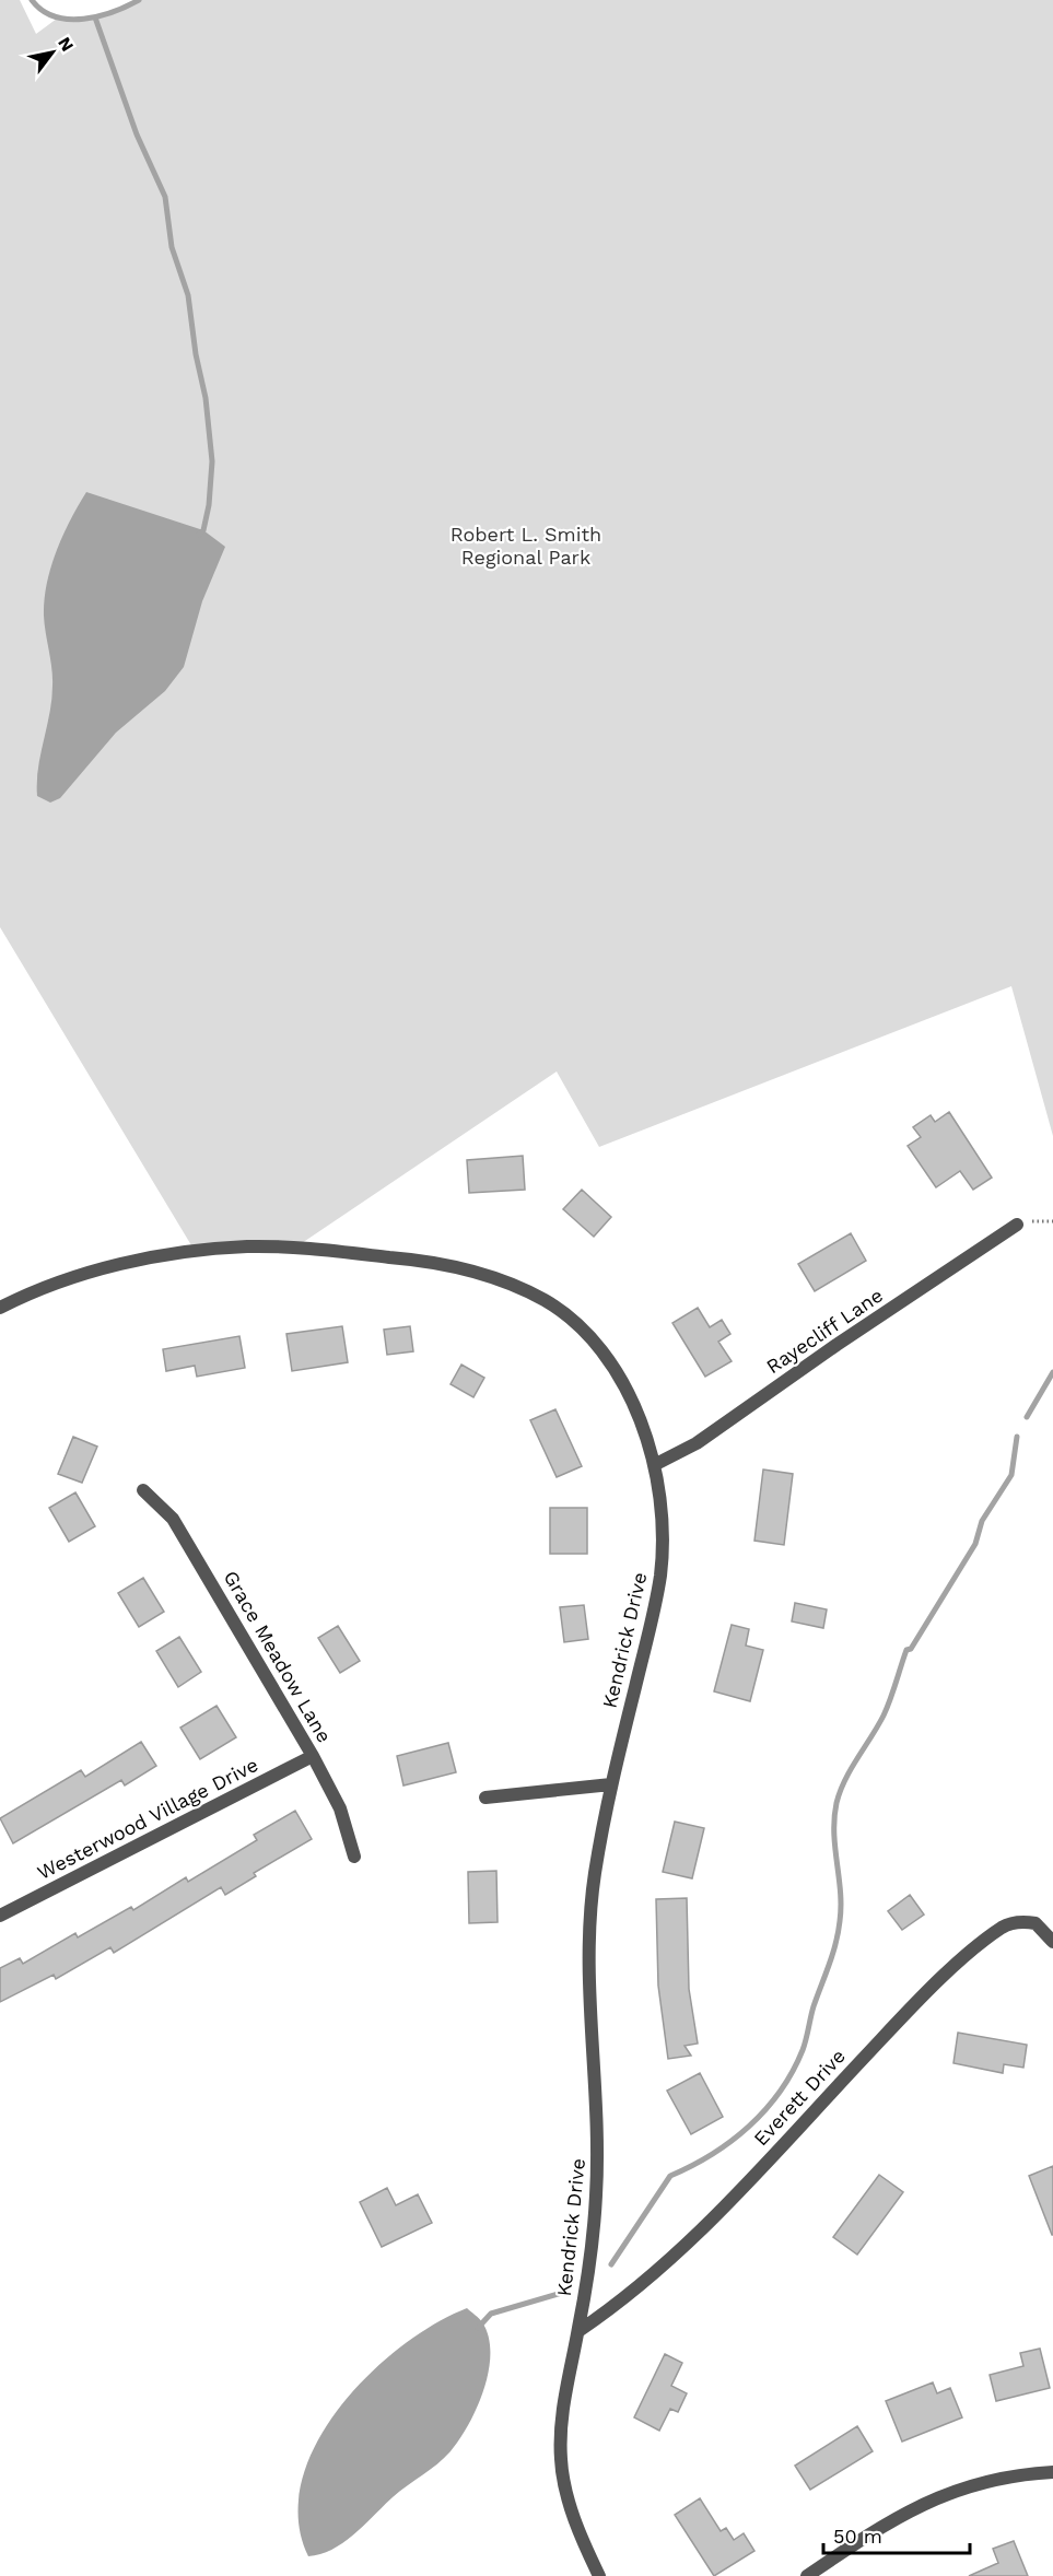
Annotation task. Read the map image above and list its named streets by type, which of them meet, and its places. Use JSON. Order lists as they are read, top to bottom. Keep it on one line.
{"streets":{"street":["Rayecliff Lane","Kendrick Drive","Grace Meadow Lane","Westerwood Village Drive","Everett Drive"]},"crossings":[["Rayecliff Lane","Kendrick Drive"],["Kendrick Drive","Everett Drive"],["Grace Meadow Lane","Westerwood Village Drive"]],"parks":["Robert L. Smith Regional Park"],"scale_bar":"50 m","north":"top right"}
